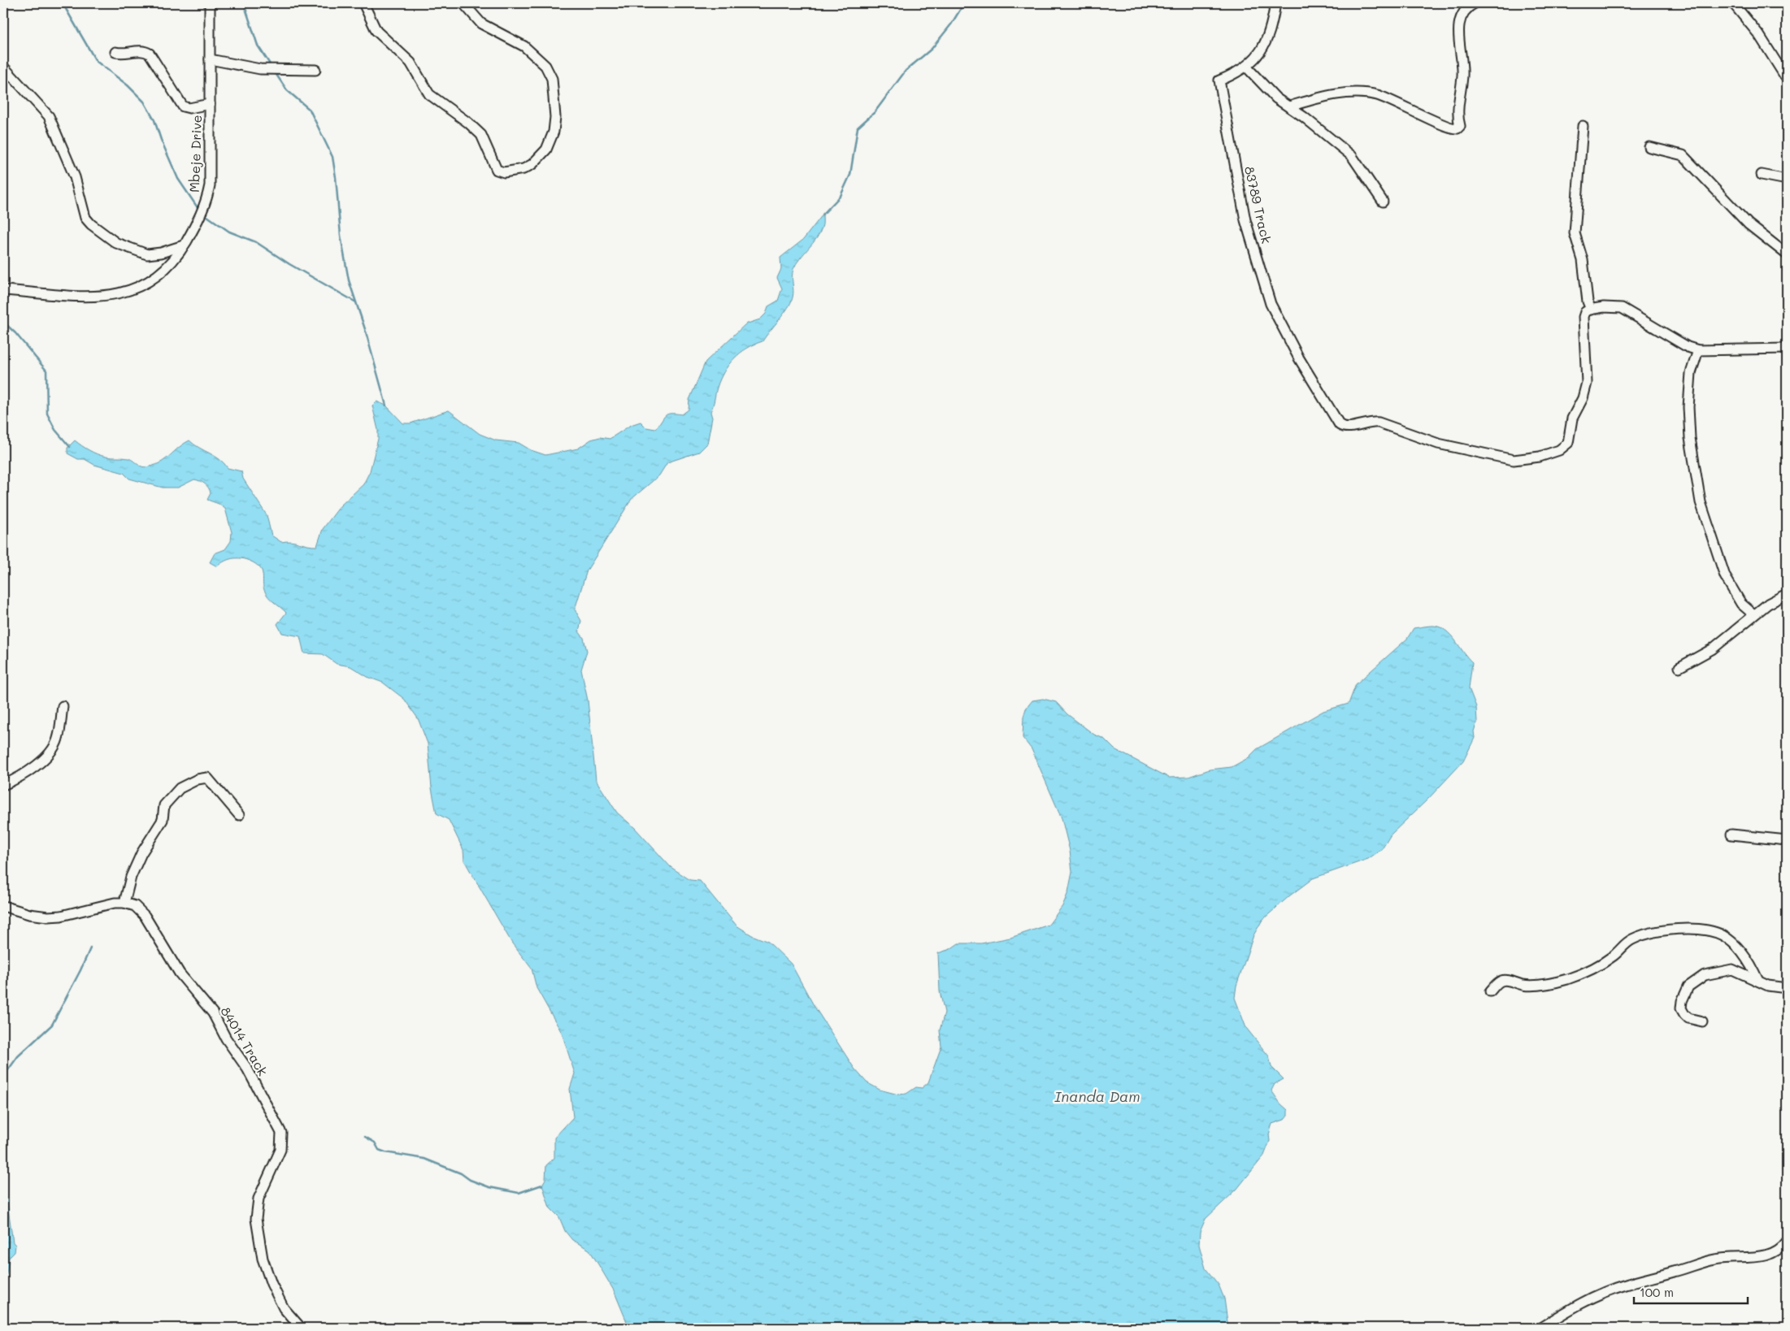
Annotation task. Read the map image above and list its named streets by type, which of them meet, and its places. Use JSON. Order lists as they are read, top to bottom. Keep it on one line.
{"streets":{"street":["Mbeje Drive","83789 Track","84014 Track"]},"water":["Inanda Dam"],"scale_bar":"100 m"}
